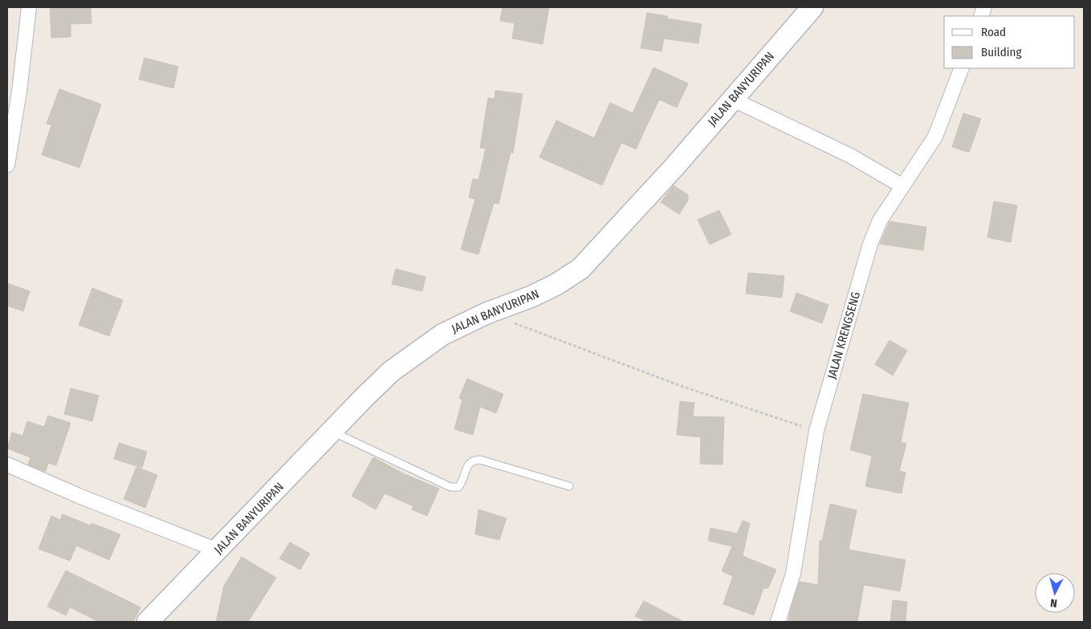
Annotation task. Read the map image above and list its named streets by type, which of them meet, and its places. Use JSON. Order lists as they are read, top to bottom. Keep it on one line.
{"streets":{"street":["JALAN BANYURIPAN","JALAN KRENGSENG"]},"legend":["Road","Building"],"north":"bottom"}
